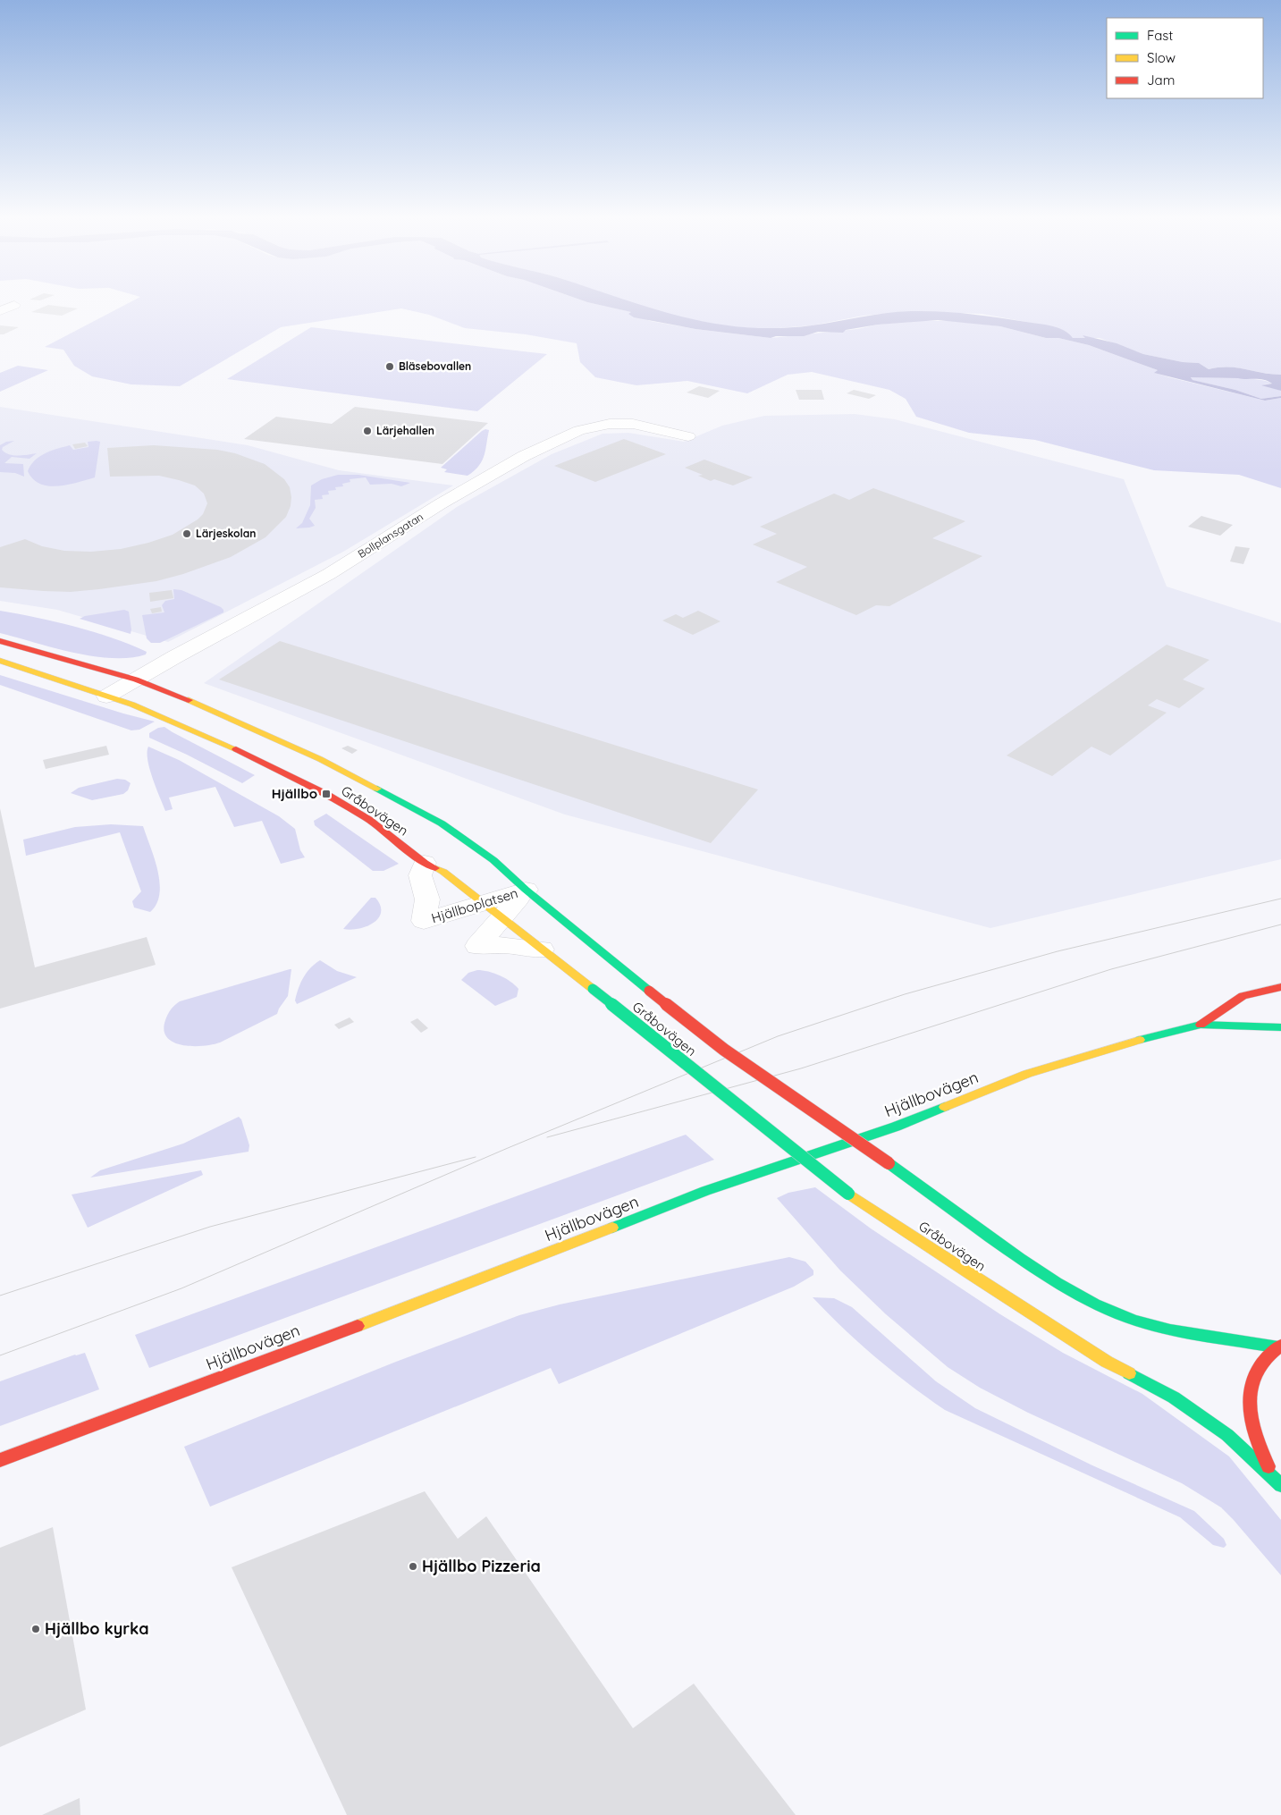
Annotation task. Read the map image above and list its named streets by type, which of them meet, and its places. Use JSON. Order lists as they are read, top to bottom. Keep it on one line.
{"streets":{"main road":["Gråbovägen","Hjällbovägen"],"street":["Bollplansgatan","Hjällboplatsen"]},"crossings":[["Bollplansgatan","Gråbovägen"],["Gråbovägen","Hjällboplatsen"]],"places":{"other":["Bläsebovallen","Lärjehallen","Lärjeskolan","Hjällbo Pizzeria","Hjällbo kyrka"],"transit":["Hjällbo"]},"legend":["Fast","Slow","Jam"]}
